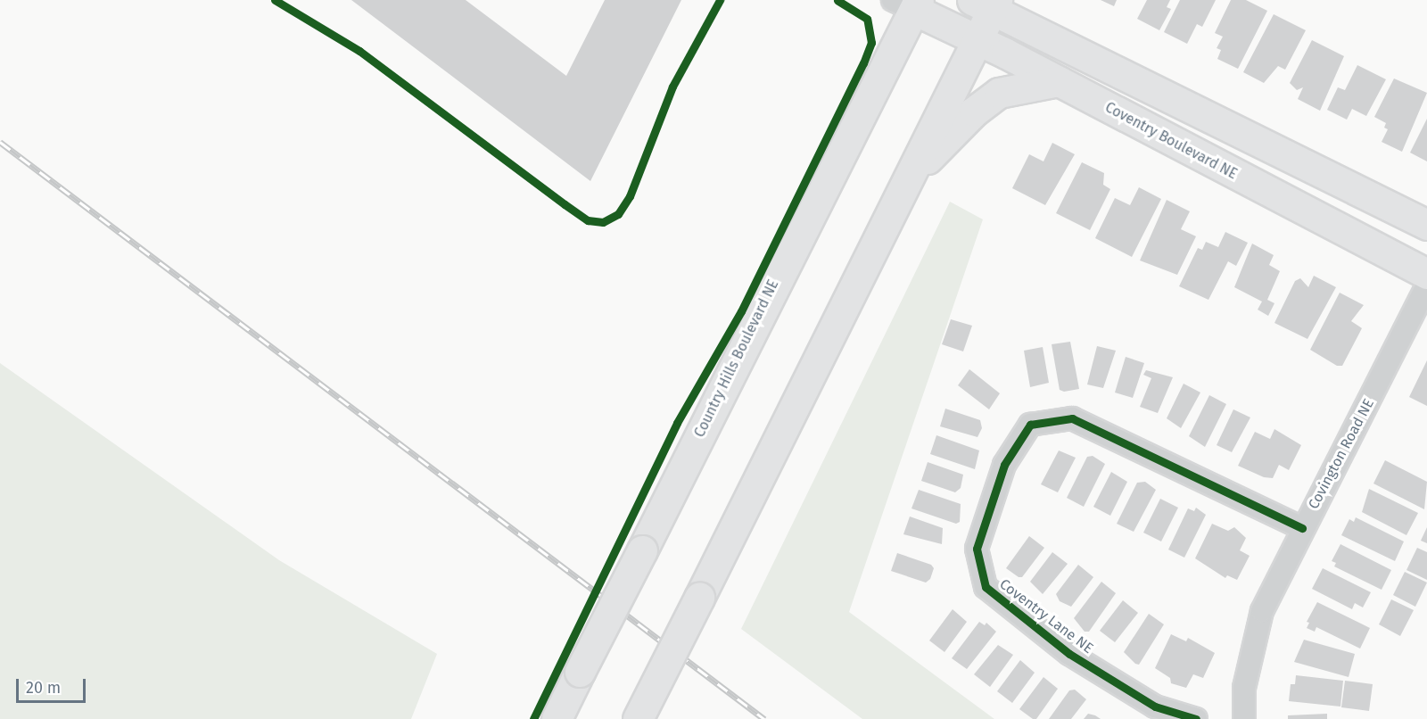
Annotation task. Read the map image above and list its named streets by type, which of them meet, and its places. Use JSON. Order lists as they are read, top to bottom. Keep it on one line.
{"streets":{"main road":["Coventry Boulevard NE","Country Hills Boulevard NE"],"street":["Covington Road NE","Coventry Lane NE"]},"crossings":[["Coventry Boulevard NE","Country Hills Boulevard NE"],["Covington Road NE","Coventry Lane NE"]],"scale_bar":"20 m"}
